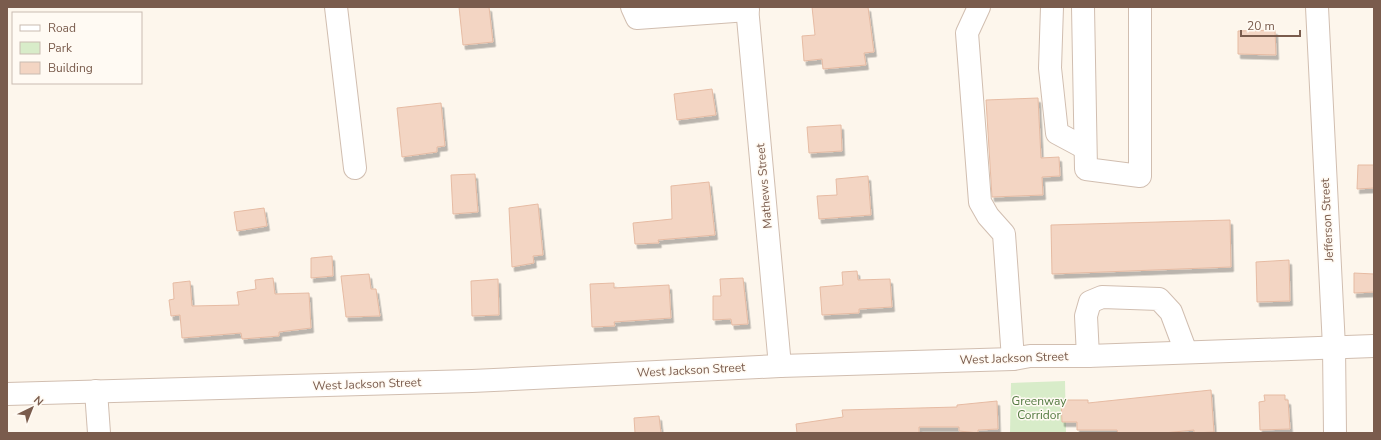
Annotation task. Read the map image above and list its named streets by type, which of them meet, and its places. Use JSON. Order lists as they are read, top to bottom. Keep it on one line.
{"streets":{"street":["Mathews Street","Jefferson Street","West Jackson Street"]},"crossings":[["Mathews Street","West Jackson Street"],["Jefferson Street","West Jackson Street"]],"parks":["Greenway Corridor"],"legend":["Road","Park","Building"],"scale_bar":"20 m","north":"top right"}
